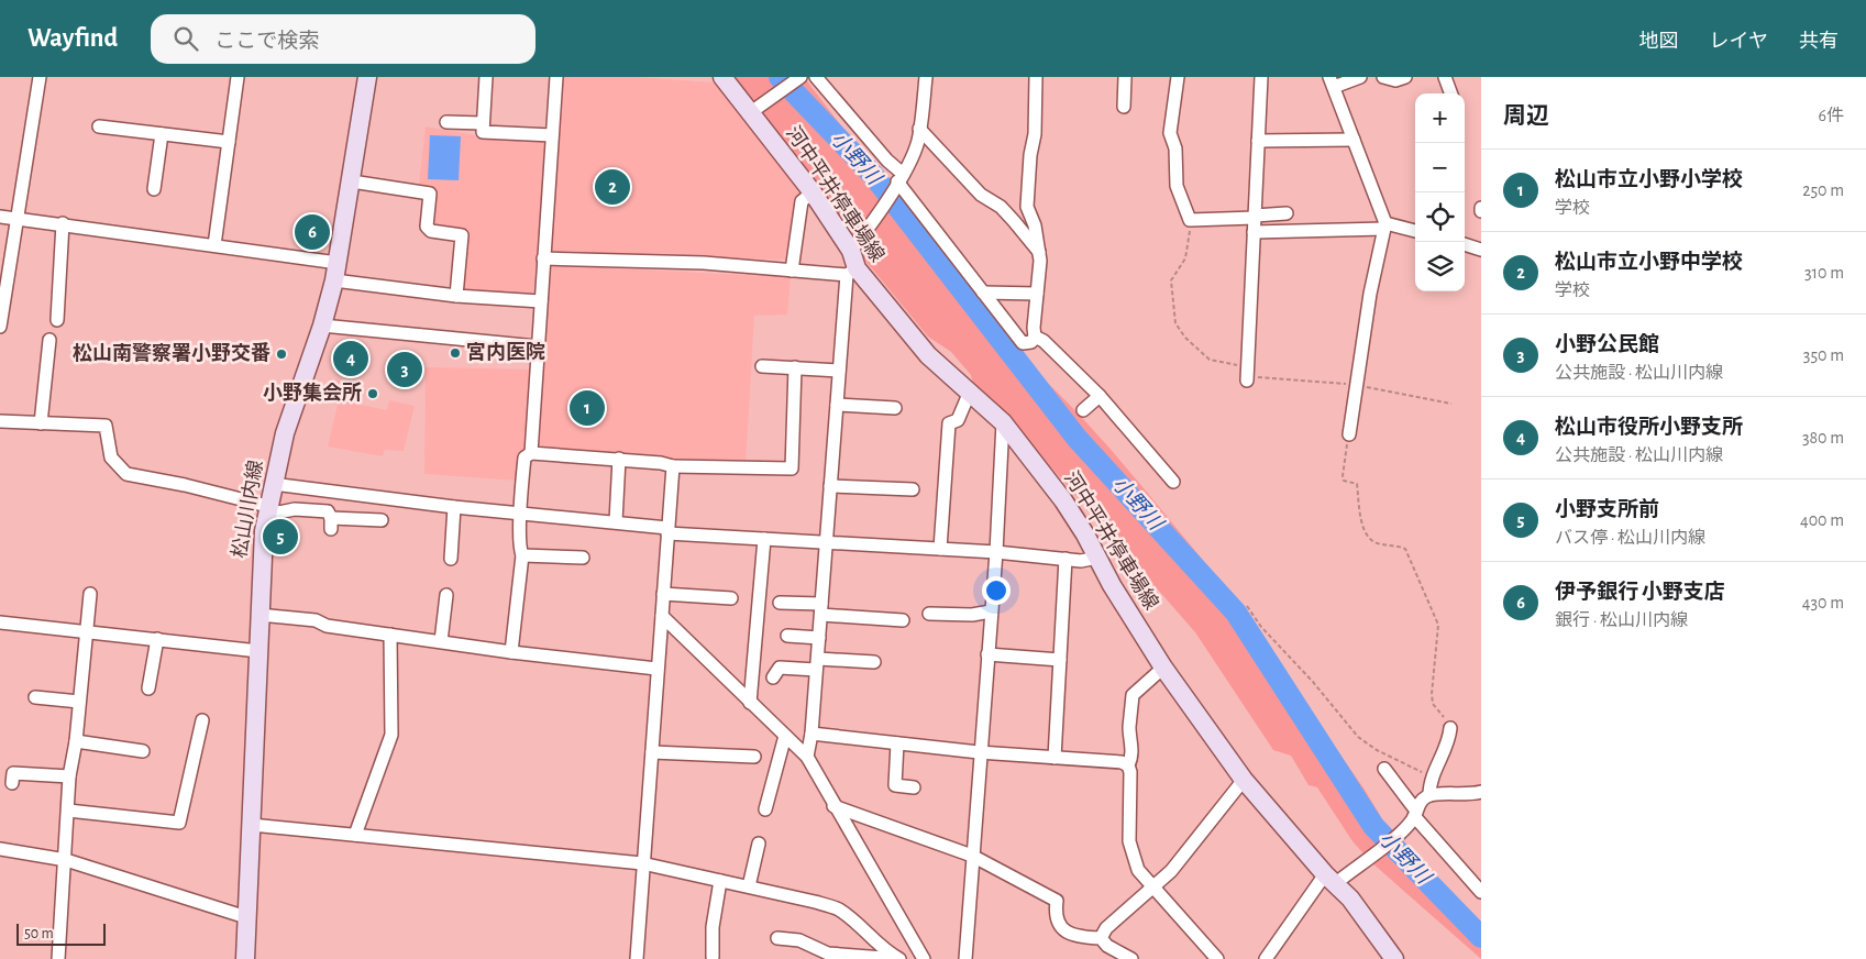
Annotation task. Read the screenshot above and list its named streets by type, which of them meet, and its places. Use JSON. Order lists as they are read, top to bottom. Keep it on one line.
{"streets":{"main road":["河中平井停車場線","松山川内線"]},"water":["小野川"],"places":["宮内医院","松山南警察署小野交番","小野集会所"],"scale_bar":"50 m","page":{"header":"Wayfind","search":"ここで検索","nav":["地図","レイヤ","共有"],"heading":["周辺","6件"],"map_buttons":["+","−"],"list":[{"mark":"1","name":"松山市立小野小学校","note":"学校","value":"250 m"},{"mark":"2","name":"松山市立小野中学校","note":"学校","value":"310 m"},{"mark":"3","name":"小野公民館","note":"公共施設 · 松山川内線","value":"350 m"},{"mark":"4","name":"松山市役所小野支所","note":"公共施設 · 松山川内線","value":"380 m"},{"mark":"5","name":"小野支所前","note":"バス停 · 松山川内線","value":"400 m"},{"mark":"6","name":"伊予銀行 小野支店","note":"銀行 · 松山川内線","value":"430 m"}],"pins":["2","6","4","3","1","5"],"scale":"50 m"}}
